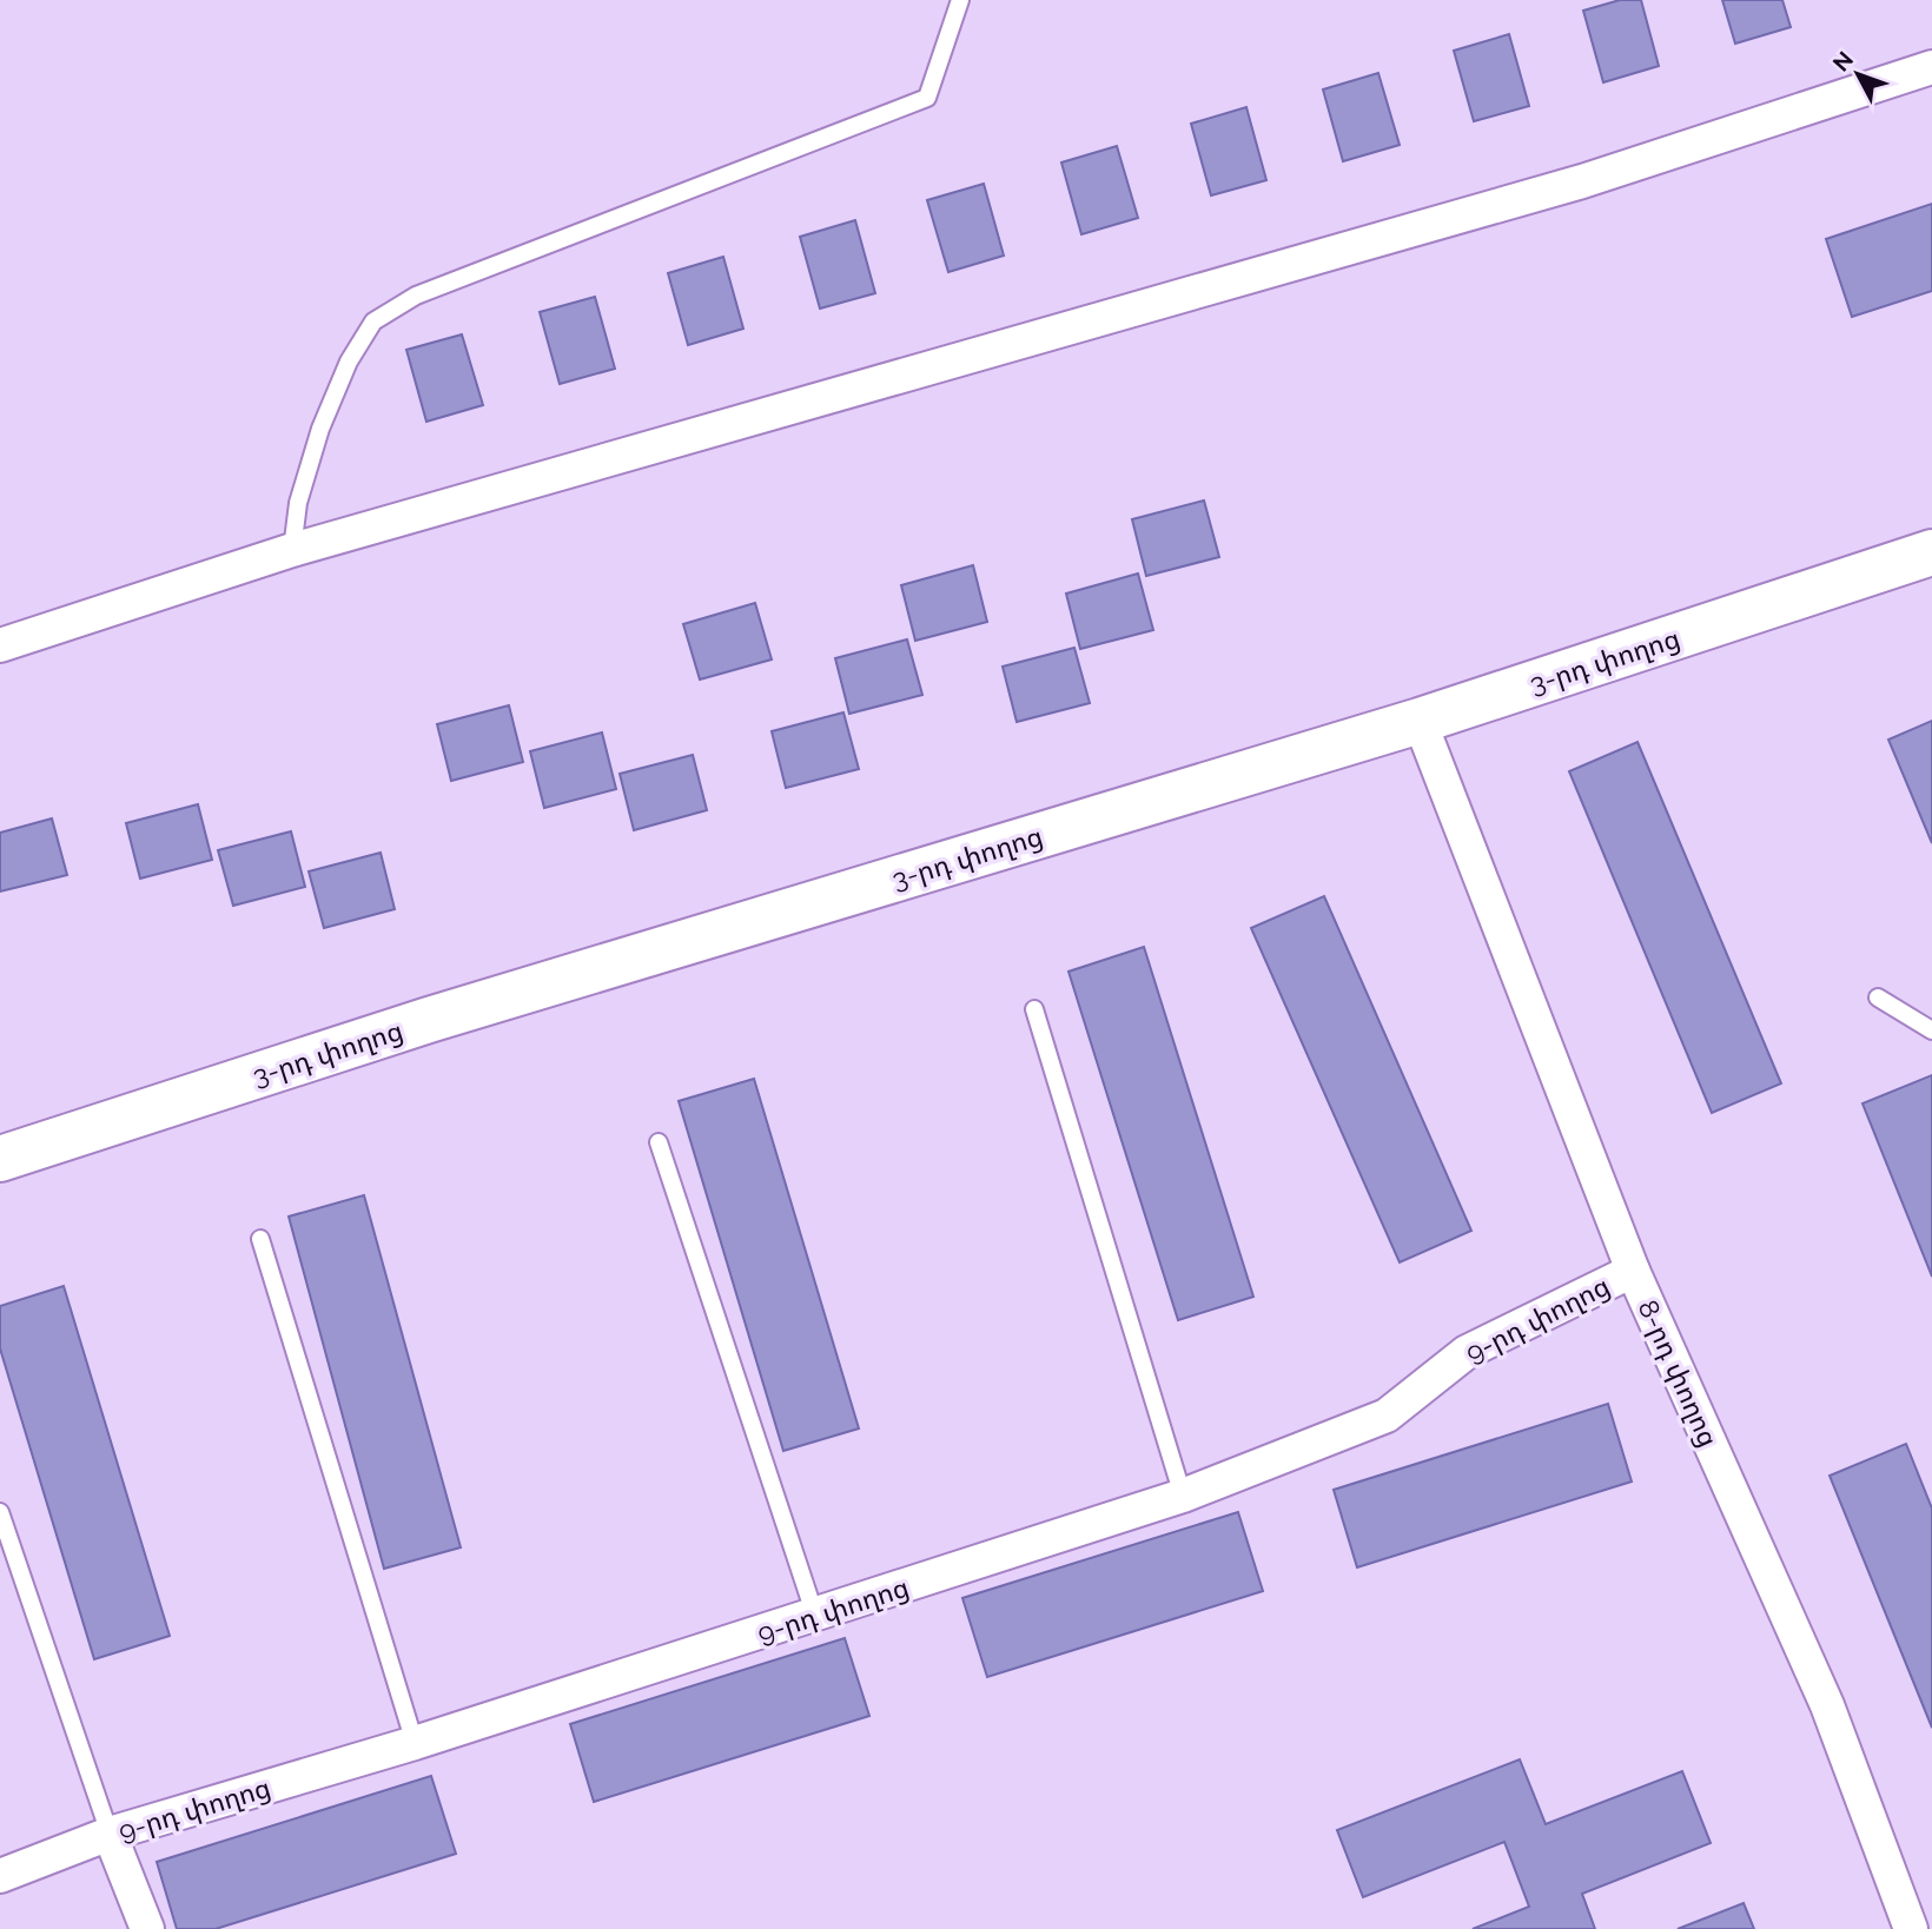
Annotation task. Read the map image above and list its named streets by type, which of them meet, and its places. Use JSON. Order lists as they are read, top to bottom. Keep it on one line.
{"streets":{"street":["3-րդ փողոց","9-րդ փողոց","8-րդ փողոց"]},"crossings":[["3-րդ փողոց","8-րդ փողոց"],["9-րդ փողոց","8-րդ փողոց"]],"north":"top left"}
